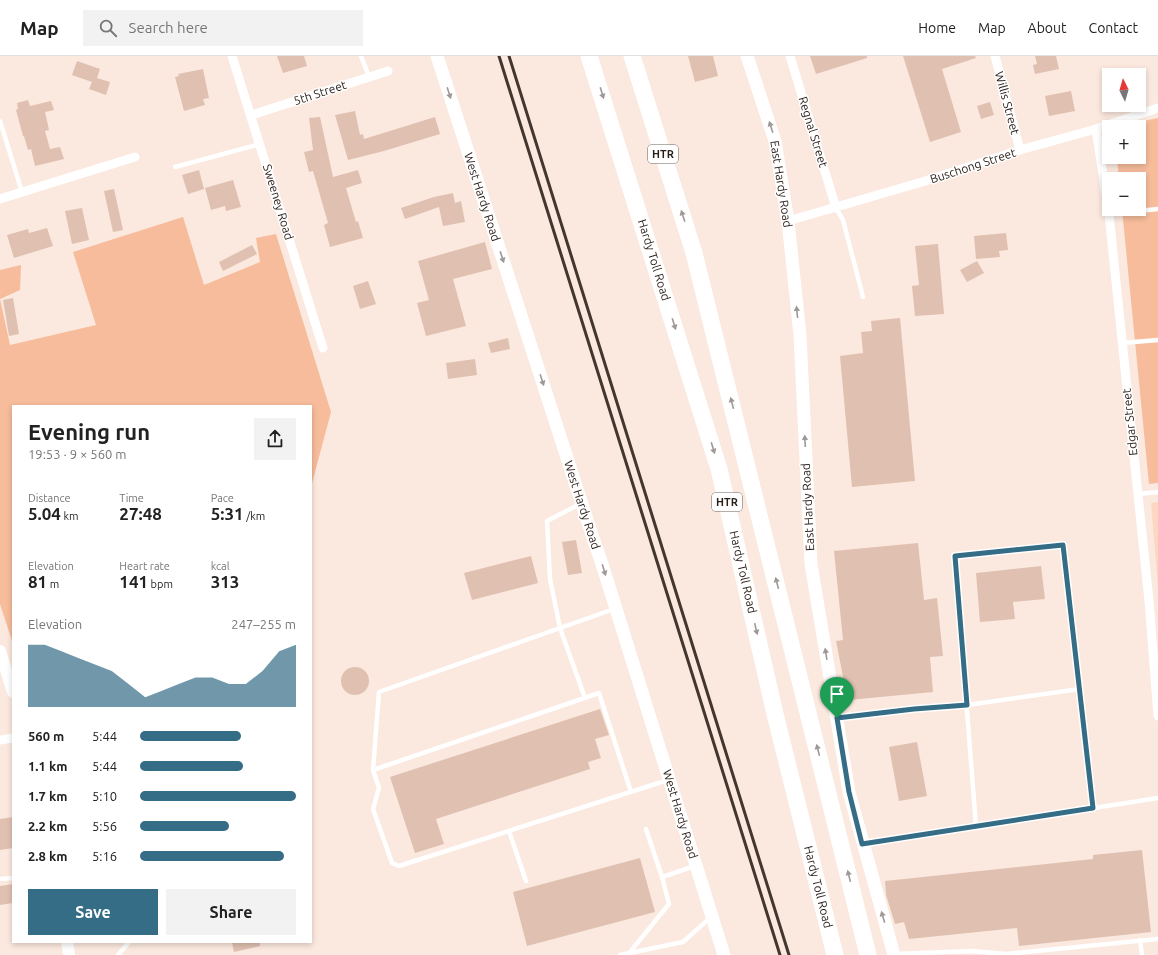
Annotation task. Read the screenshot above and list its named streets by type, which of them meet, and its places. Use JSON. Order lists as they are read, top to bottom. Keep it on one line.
{"streets":{"highway":["HTR","Hardy Toll Road"],"main road":["East Hardy Road","West Hardy Road"],"street":["5th Street","Willis Street","Regnal Street","Buschong Street","Sweeney Road","Edgar Street"]},"crossings":[["5th Street","Sweeney Road"],["Willis Street","Buschong Street"],["Regnal Street","Buschong Street"],["Buschong Street","East Hardy Road"],["Buschong Street","Edgar Street"]],"one_way":["East Hardy Road","West Hardy Road"],"north":"top","page":{"header":"Map","search":"Search here","nav":["Home","Map","About","Contact"],"map_buttons":["+","−"],"heading":["Evening run","19:53 · 9 × 560 m"],"stats":[["Distance","5.04 km"],["Time","27:48"],["Pace","5:31 /km"],["Elevation","81 m"],["Heart rate","141 bpm"],["kcal","313"]],"chart":["Elevation","247–255 m"],"list":[{"name":"560 m","note":"5:44"},{"name":"1.1 km","note":"5:44"},{"name":"1.7 km","note":"5:10"},{"name":"2.2 km","note":"5:56"},{"name":"2.8 km","note":"5:16"}],"buttons":["Save","Share"]}}
